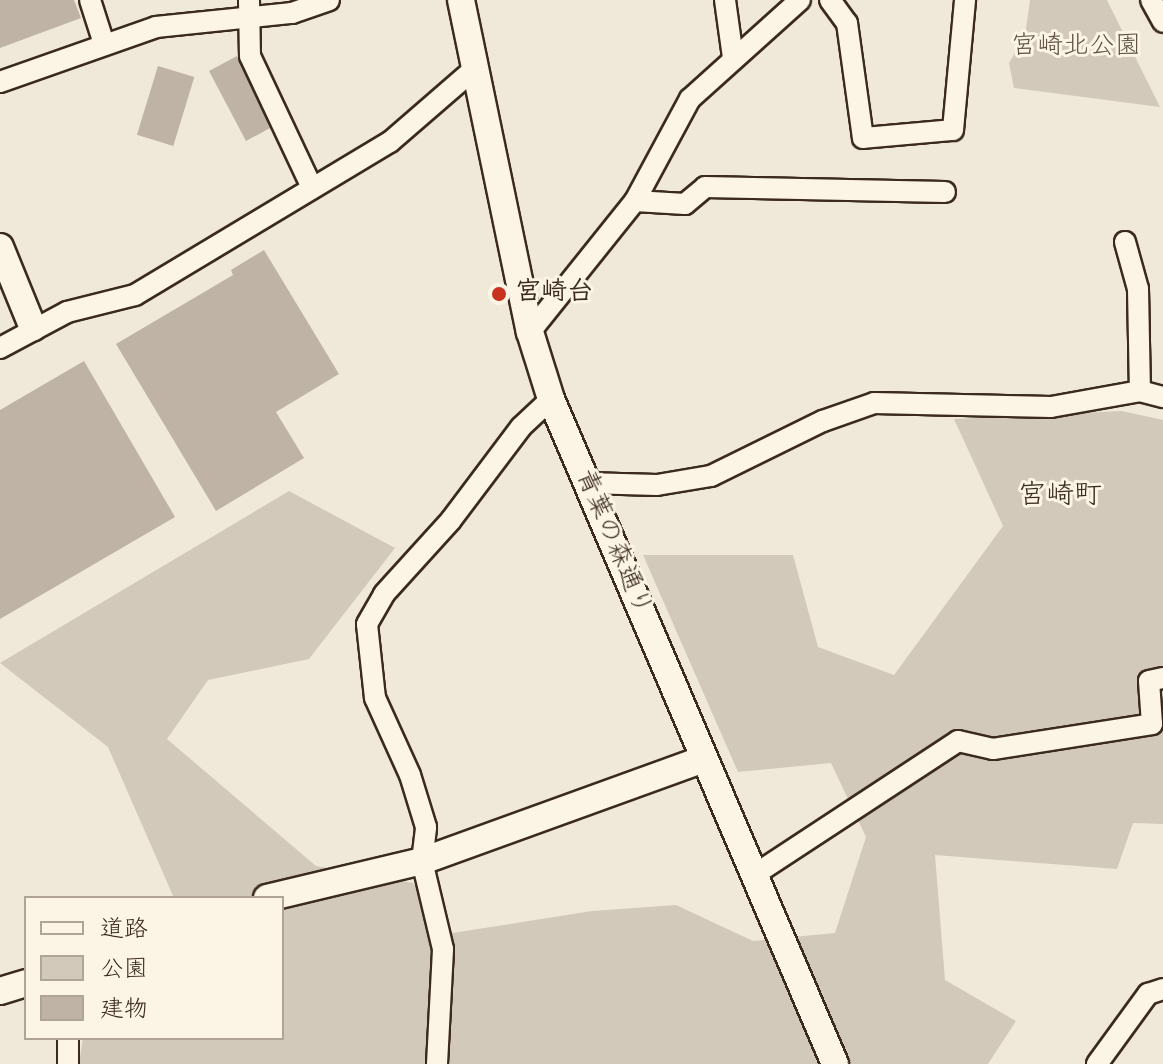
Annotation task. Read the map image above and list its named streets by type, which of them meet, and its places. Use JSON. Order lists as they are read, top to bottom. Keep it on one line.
{"streets":{"street":["青葉の森通り"]},"districts":["宮崎町"],"parks":["宮崎北公園"],"places":["宮崎台"],"legend":["道路","公園","建物"]}
